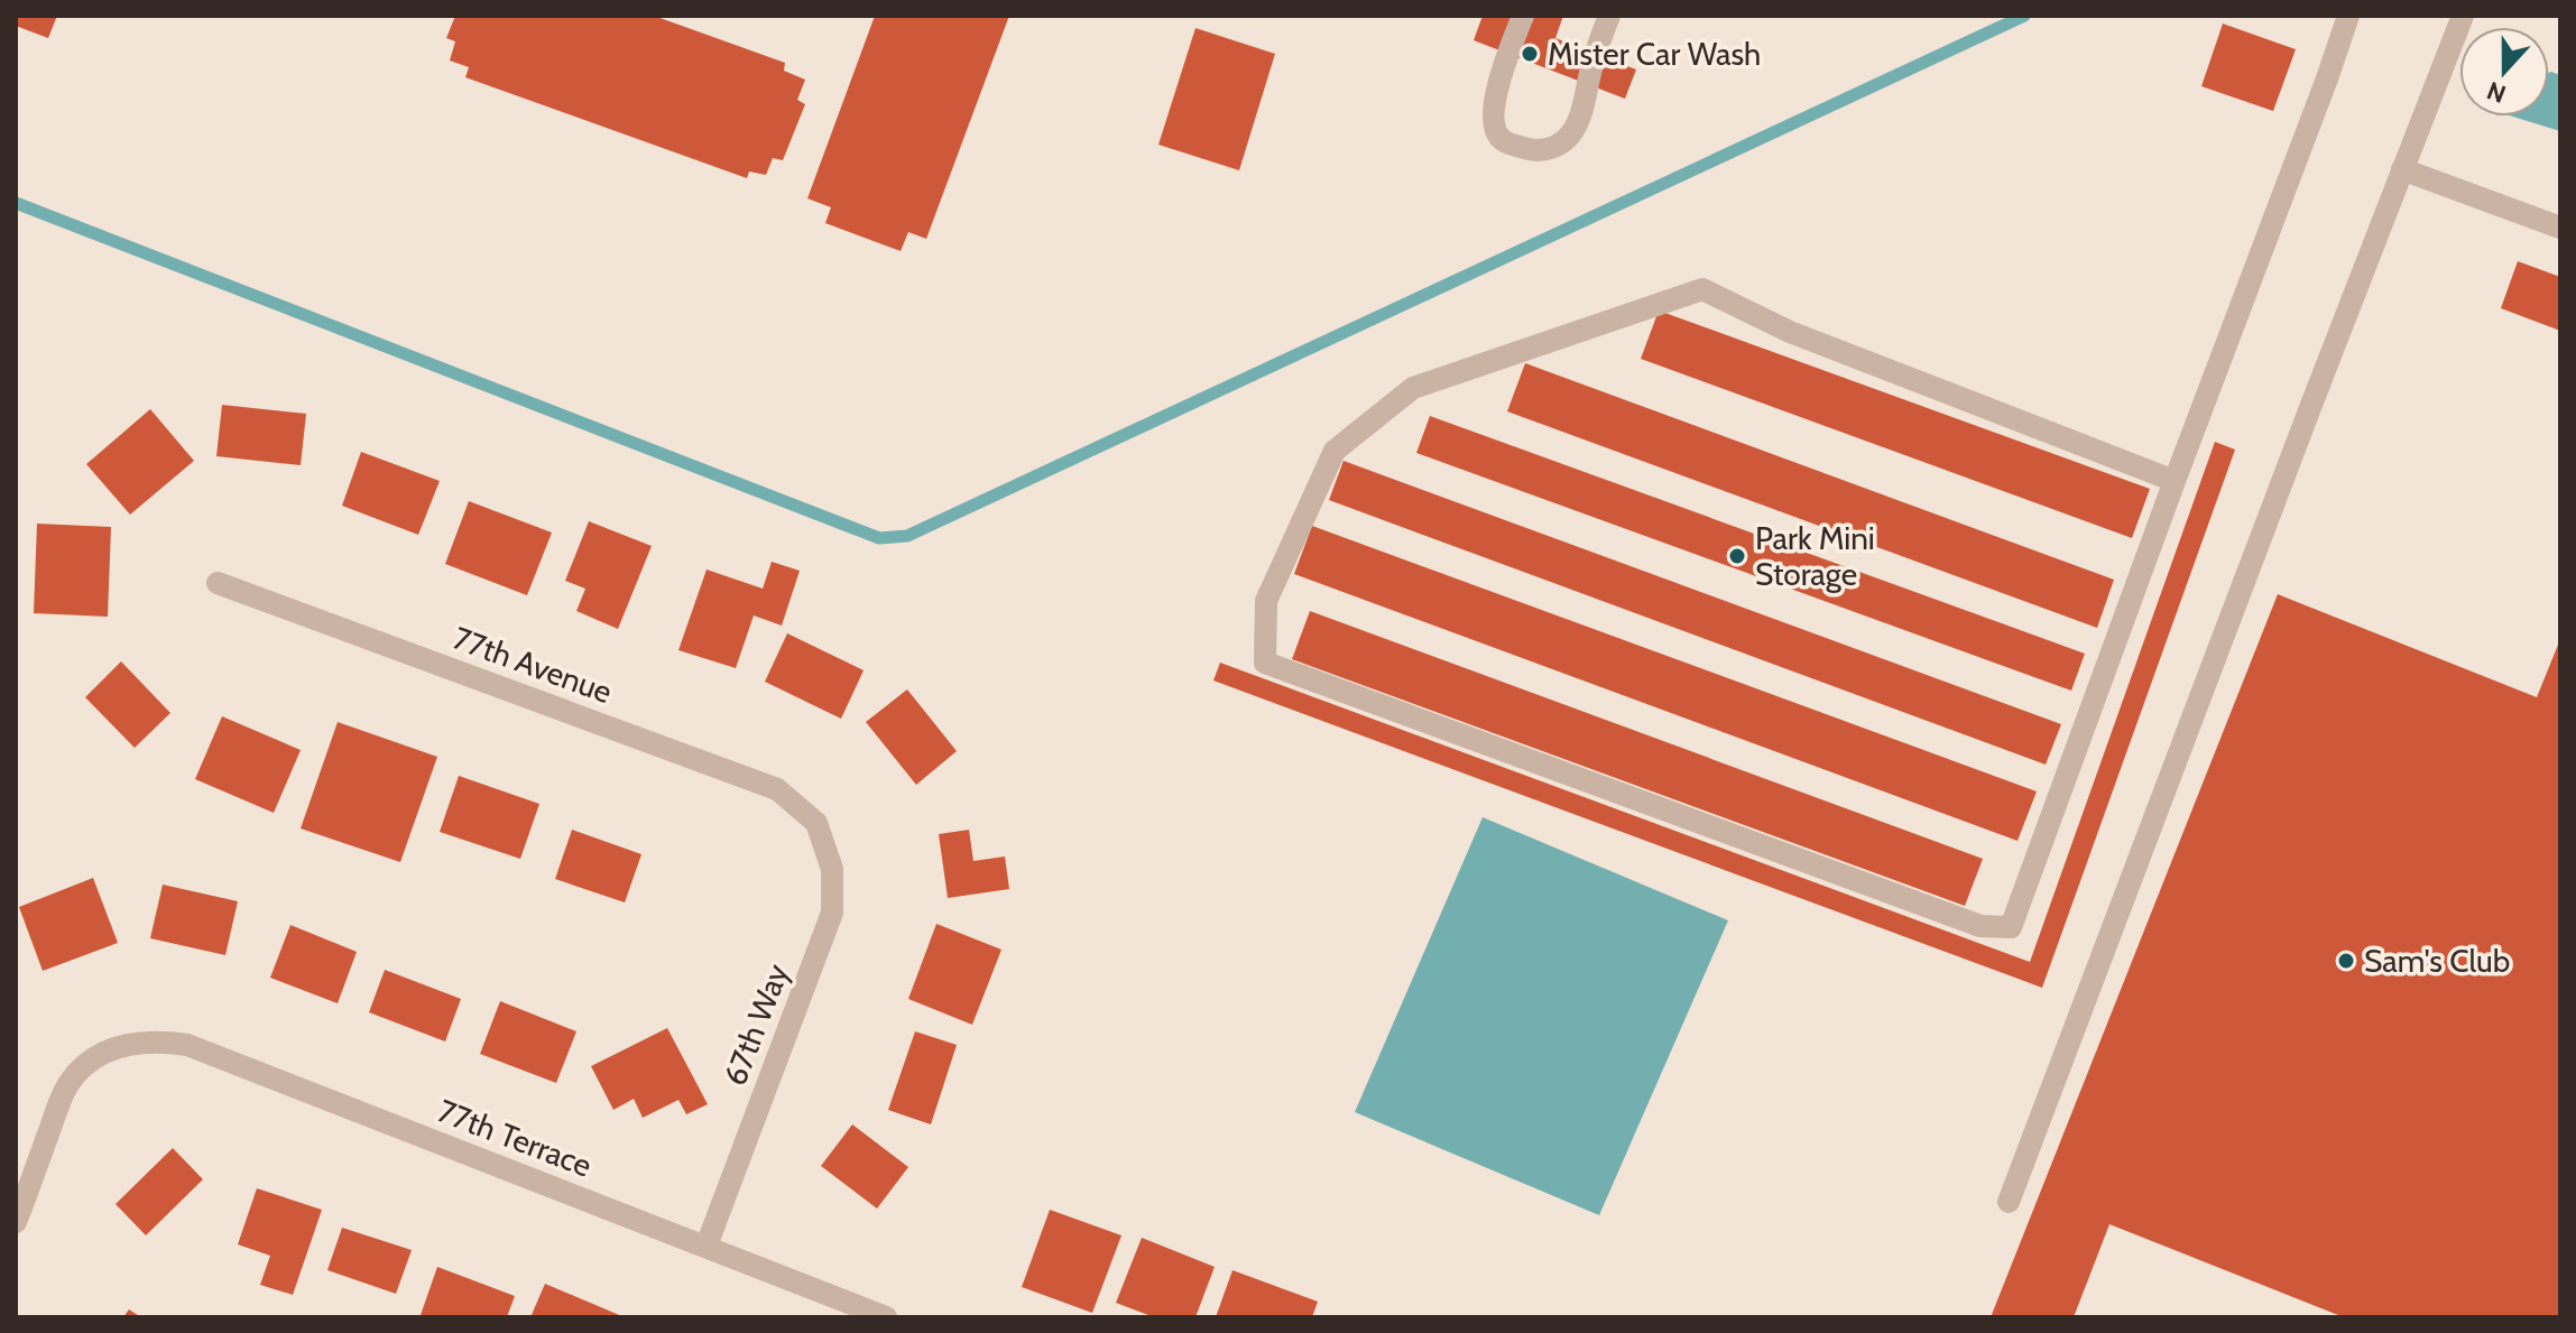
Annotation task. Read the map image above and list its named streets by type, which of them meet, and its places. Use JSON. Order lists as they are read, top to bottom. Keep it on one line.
{"streets":{"street":["77th Avenue","67th Way","77th Terrace"]},"crossings":[["77th Avenue","67th Way"],["67th Way","77th Terrace"]],"places":["Mister Car Wash","Park Mini Storage","Sam's Club"],"north":"bottom"}
